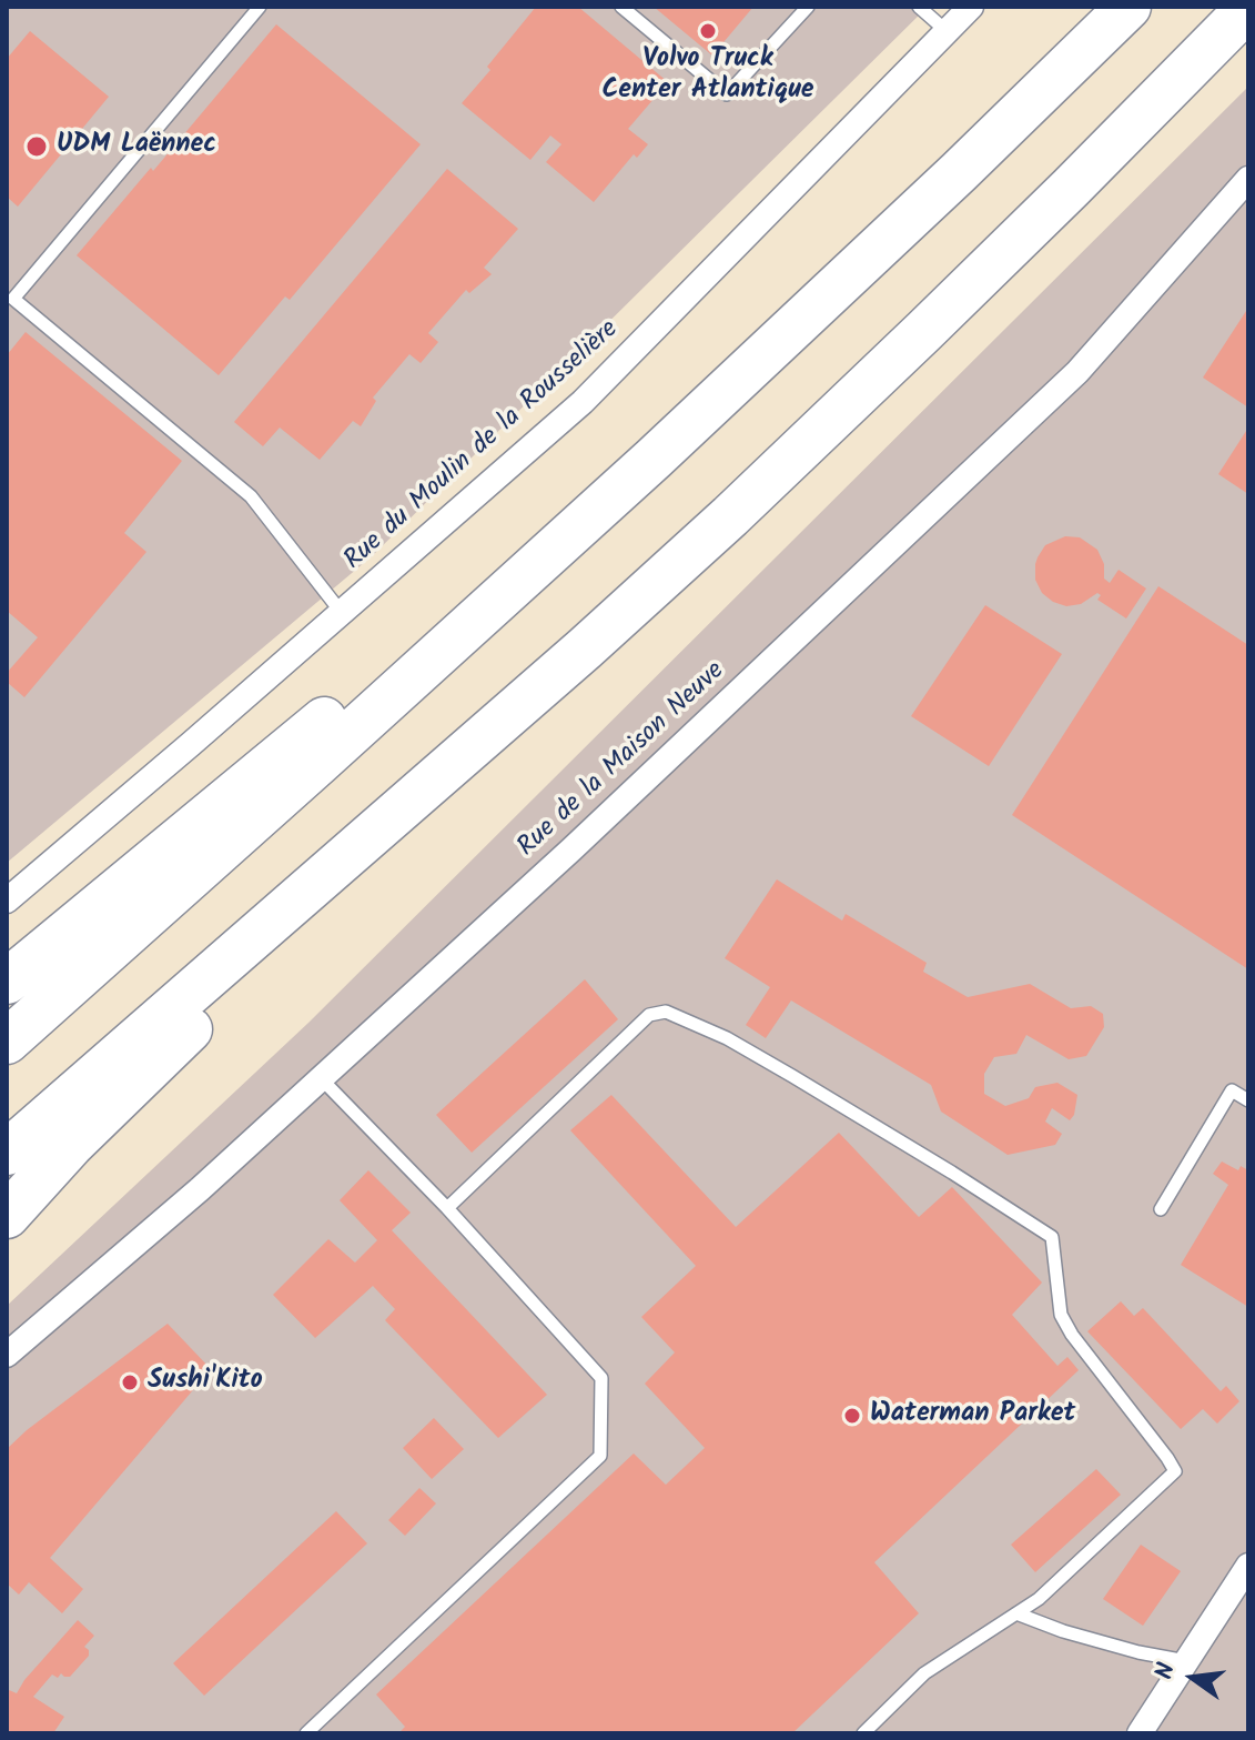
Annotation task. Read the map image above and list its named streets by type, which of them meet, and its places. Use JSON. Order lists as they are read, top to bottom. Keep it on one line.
{"streets":{"street":["Rue du Moulin de la Rousselière","Rue de la Maison Neuve"]},"places":["Volvo Truck Center Atlantique","UDM Laënnec","Sushi'Kito","Waterman Parket"],"north":"left"}
